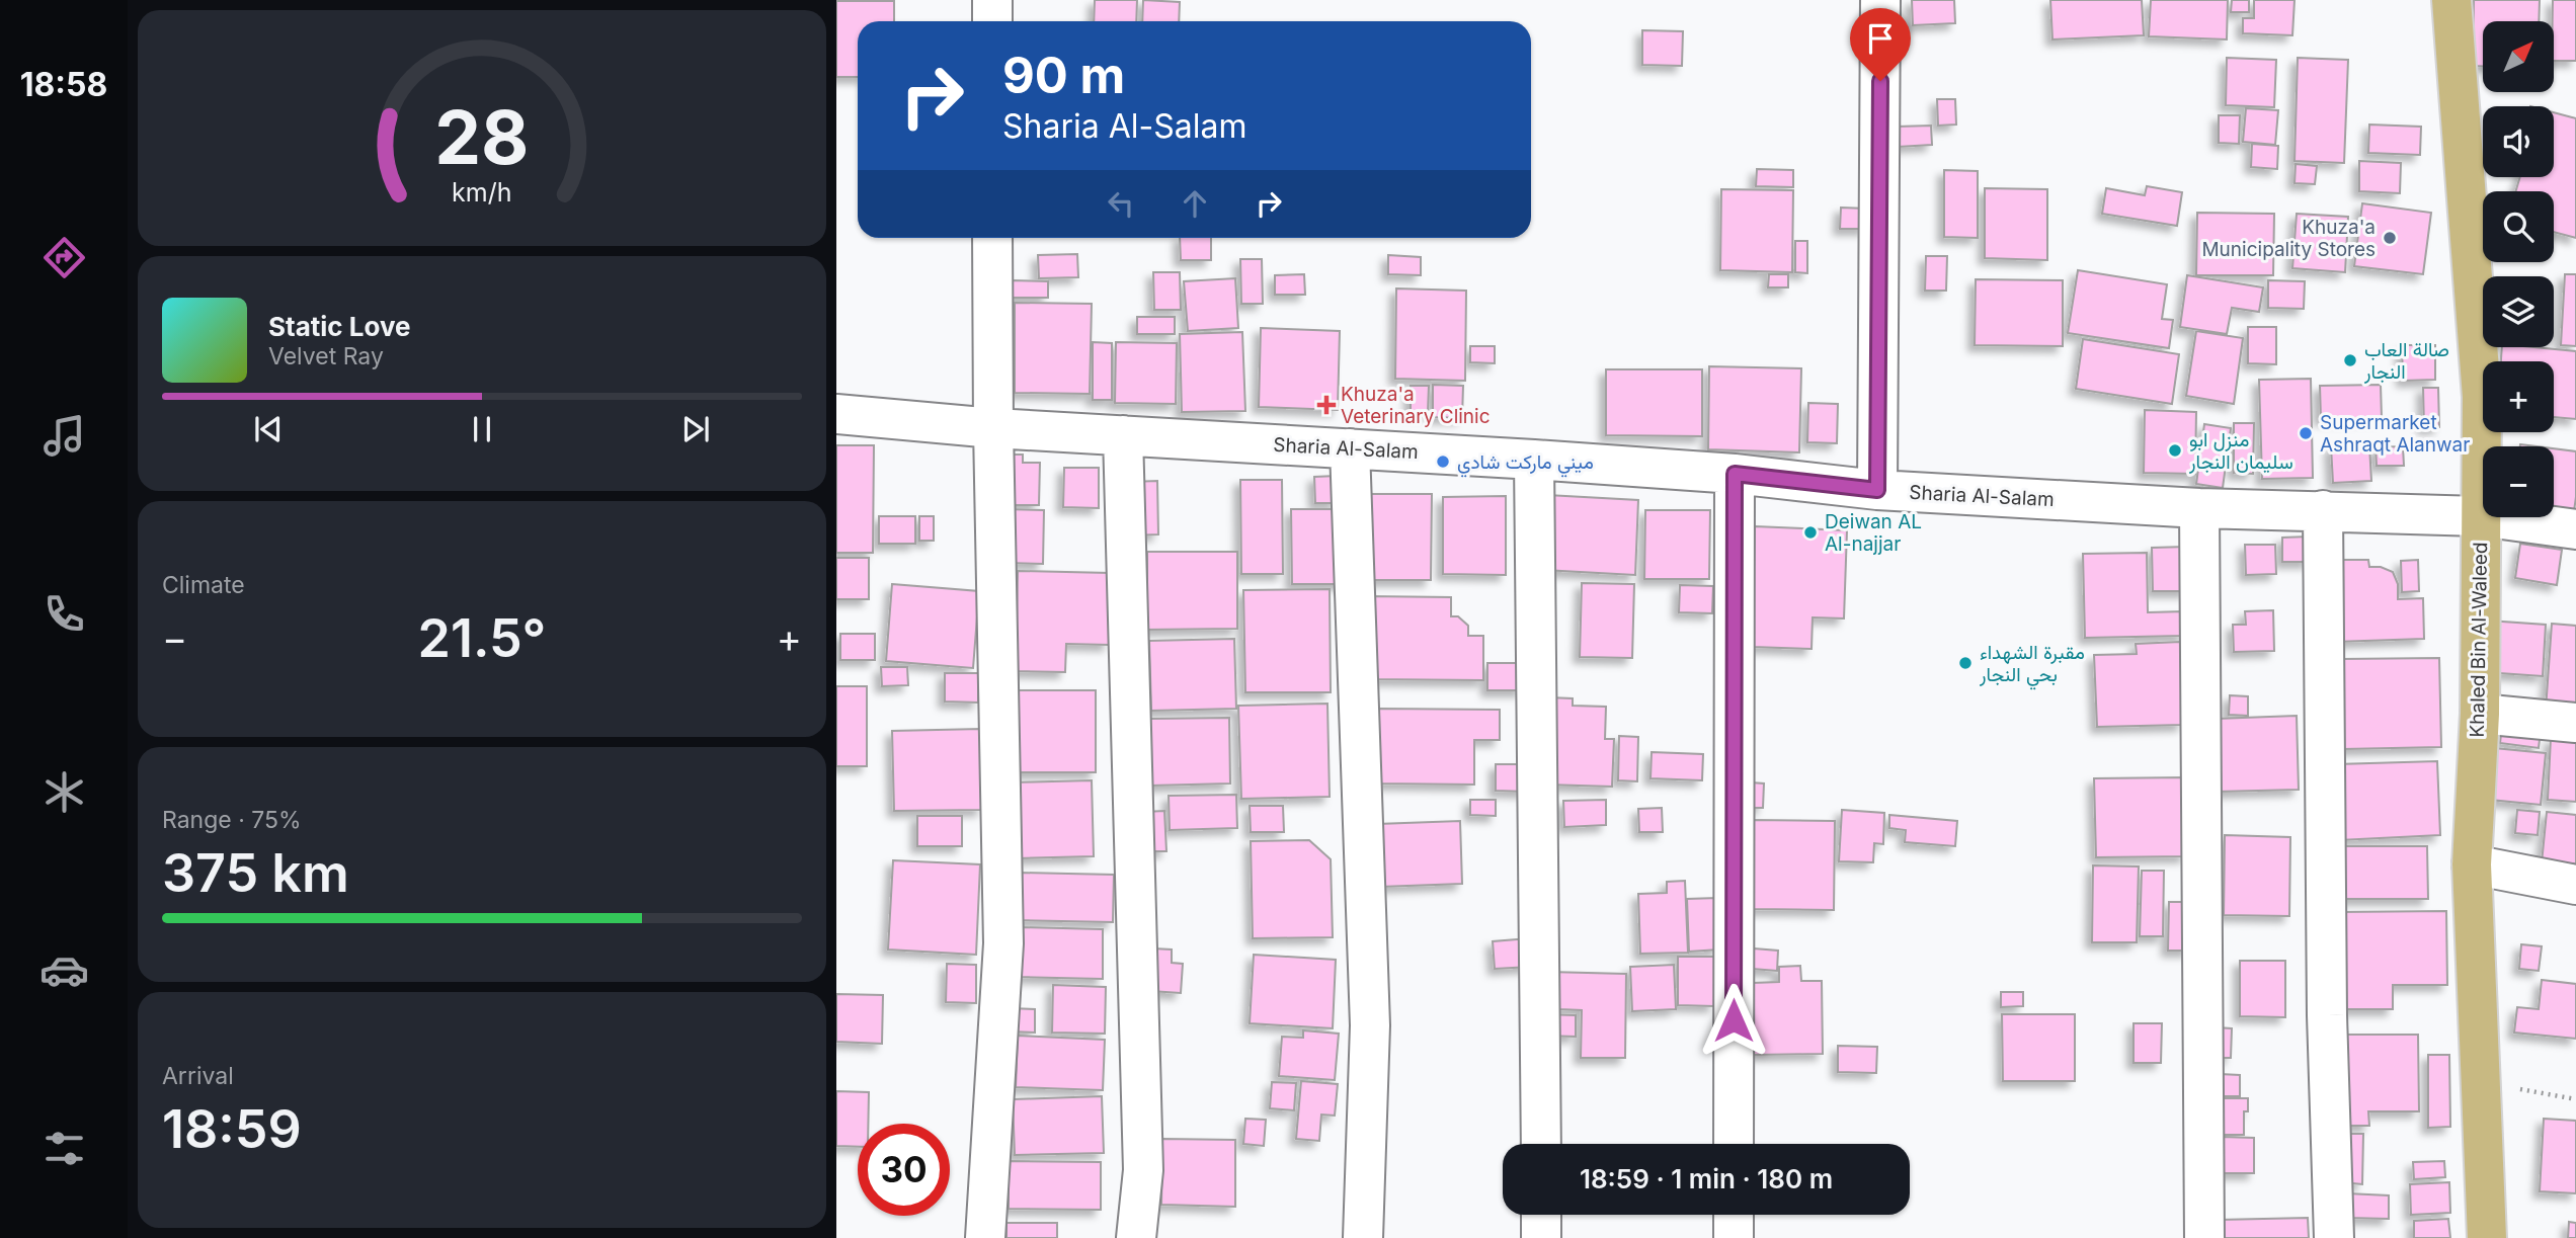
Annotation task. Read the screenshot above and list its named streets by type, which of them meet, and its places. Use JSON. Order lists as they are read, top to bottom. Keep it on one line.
{"streets":{"main road":["Khaled Bin Al-Waleed"],"street":["Sharia Al-Salam"]},"crossings":[["Sharia Al-Salam","Khaled Bin Al-Waleed"]],"places":{"other":["Khuza'a Municipality Stores","صالة العاب النجار","Supermarket Ashraqt Alanwar","منزل ابو سليمان النجار","ميني ماركت شادي","Deiwan AL Al-najjar","مقبرة الشهداء بحي النجار"],"health":["Khuza'a Veterinary Clinic"]},"north":"top right","page":{"tabs":"18:58","map_buttons":["+","−"],"turn":["90 m","Sharia Al-Salam"],"song":["Static Love","Velvet Ray"],"tile":["Climate",["Range · 75%","375 km"],["Arrival","18:59"]],"heat":["−","21.5°","+"],"limit":"30","trip":"18:59 · 1 min · 180 m","gauge":["28","km/h"]}}
